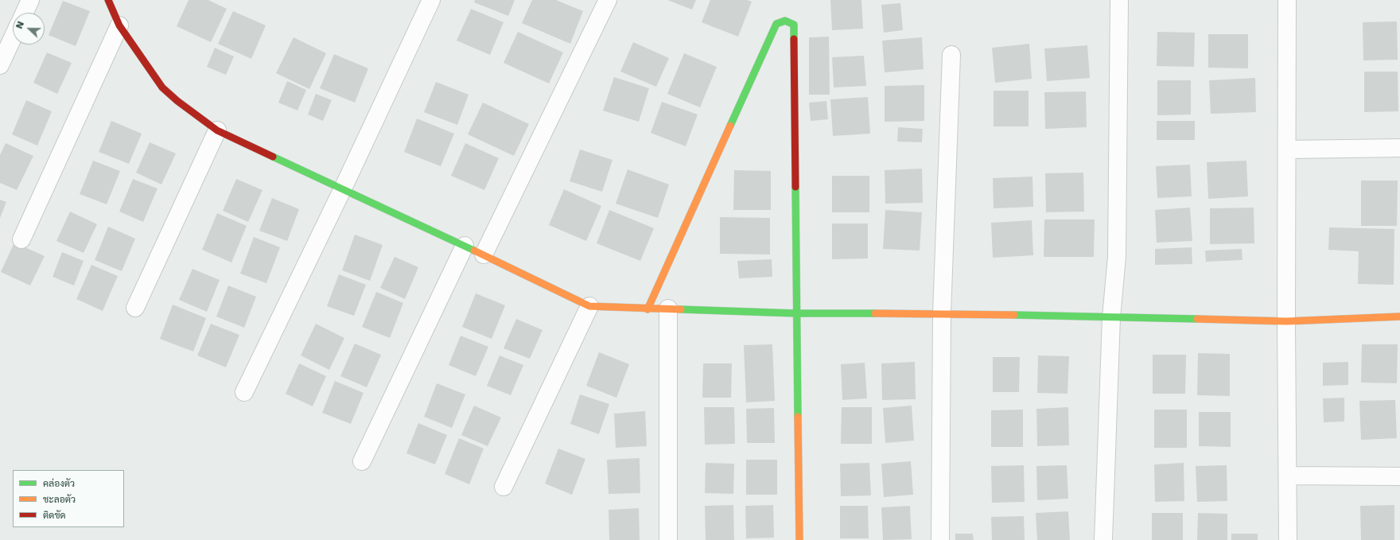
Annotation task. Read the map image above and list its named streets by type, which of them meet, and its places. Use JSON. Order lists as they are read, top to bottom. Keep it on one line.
{"legend":["คล่องตัว","ชะลอตัว","ติดขัด"],"north":"left"}
